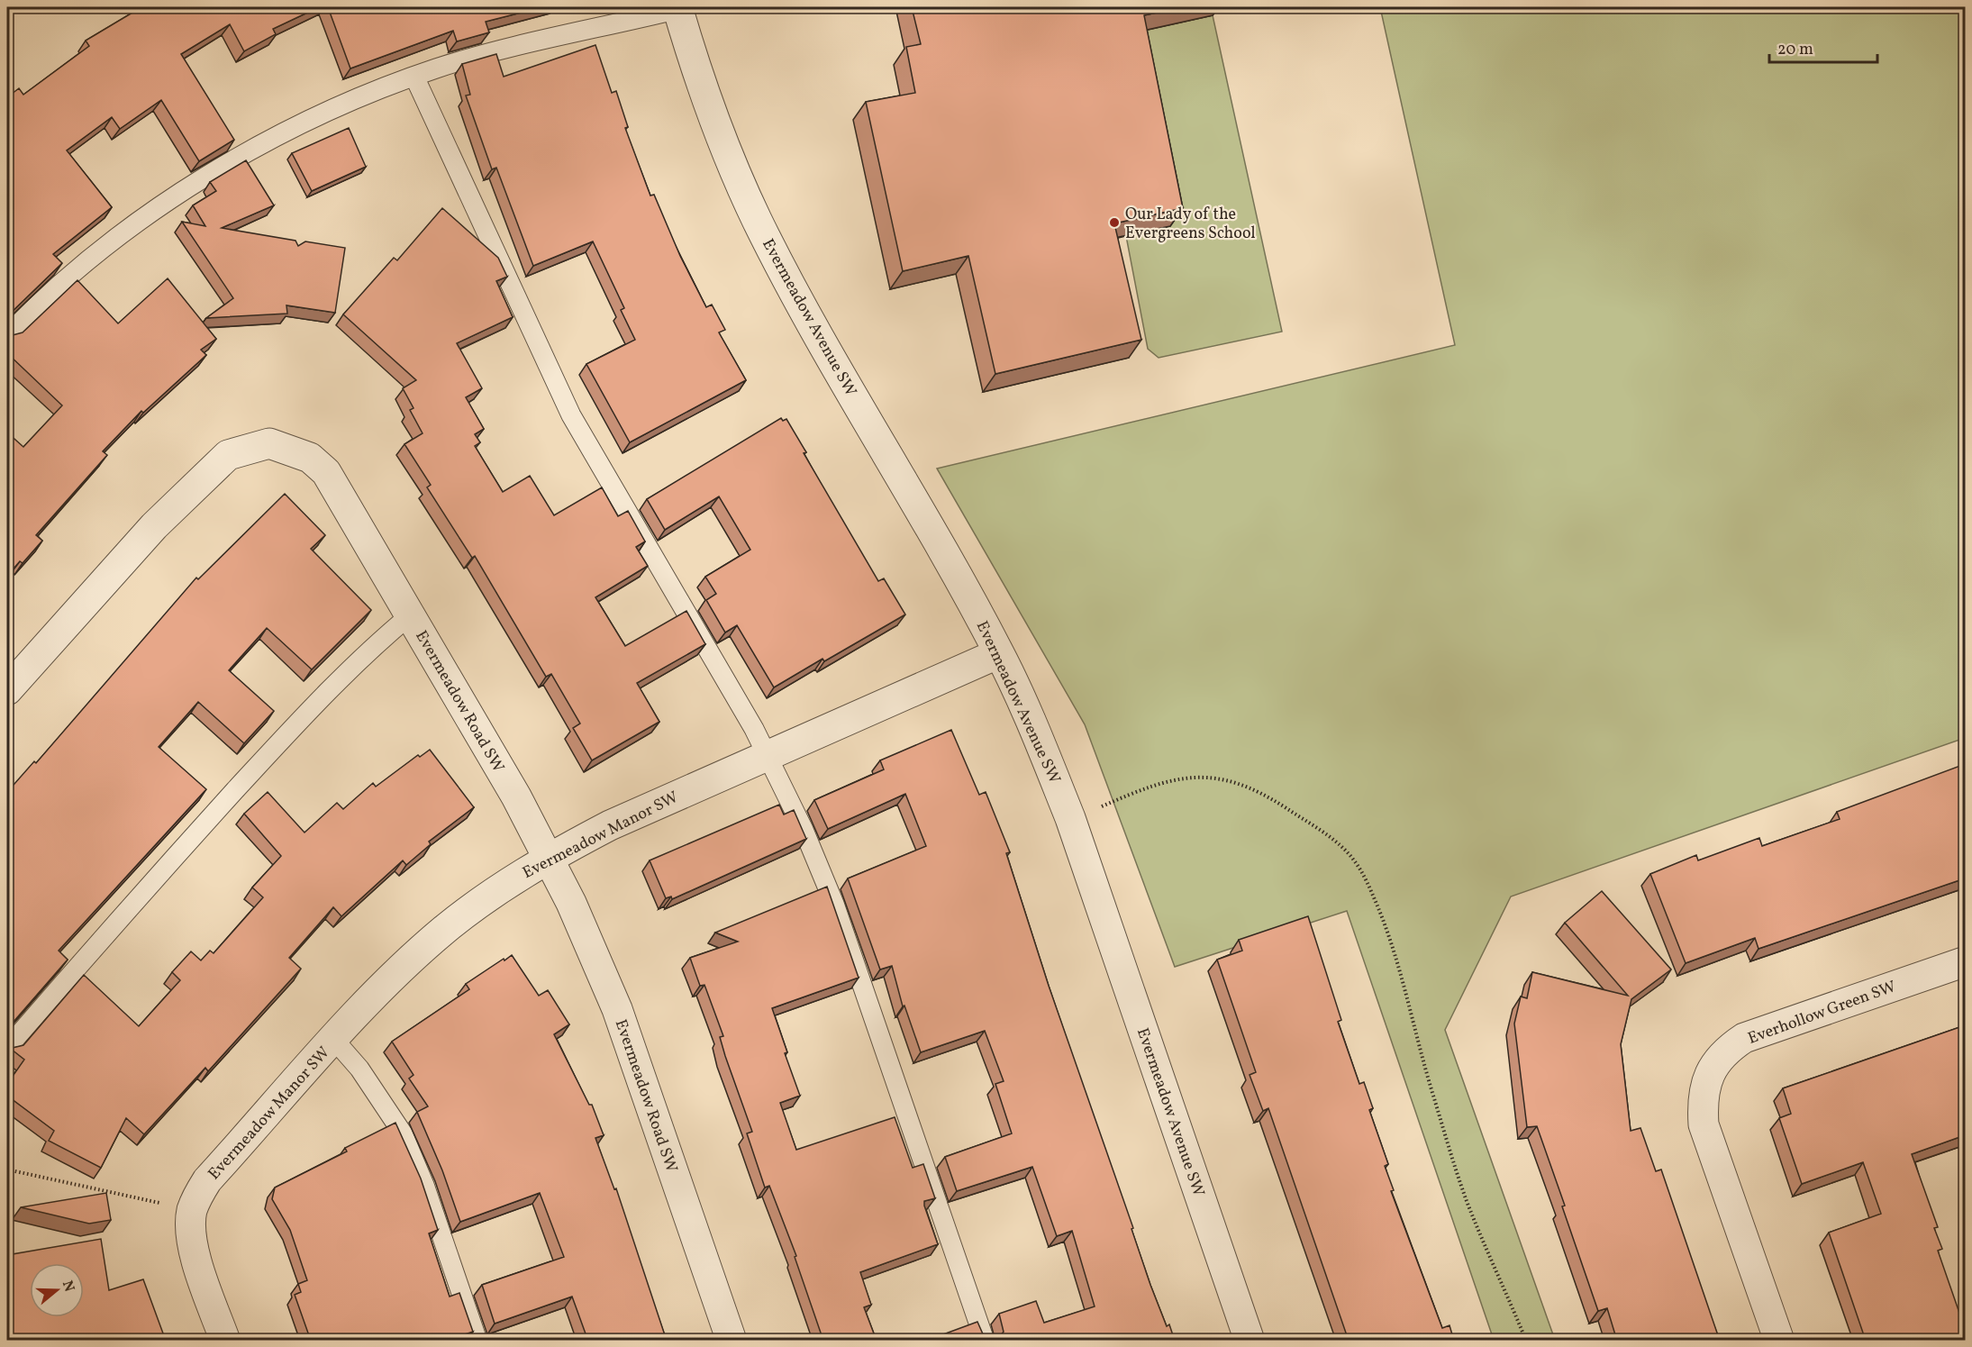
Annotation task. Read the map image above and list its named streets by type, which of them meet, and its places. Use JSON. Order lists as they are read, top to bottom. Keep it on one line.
{"streets":{"street":["Evermeadow Avenue SW","Evermeadow Road SW","Evermeadow Manor SW","Everhollow Green SW"]},"crossings":[["Evermeadow Avenue SW","Evermeadow Manor SW"],["Evermeadow Road SW","Evermeadow Manor SW"]],"places":["Our Lady of the Evergreens School"],"scale_bar":"20 m","north":"right"}
